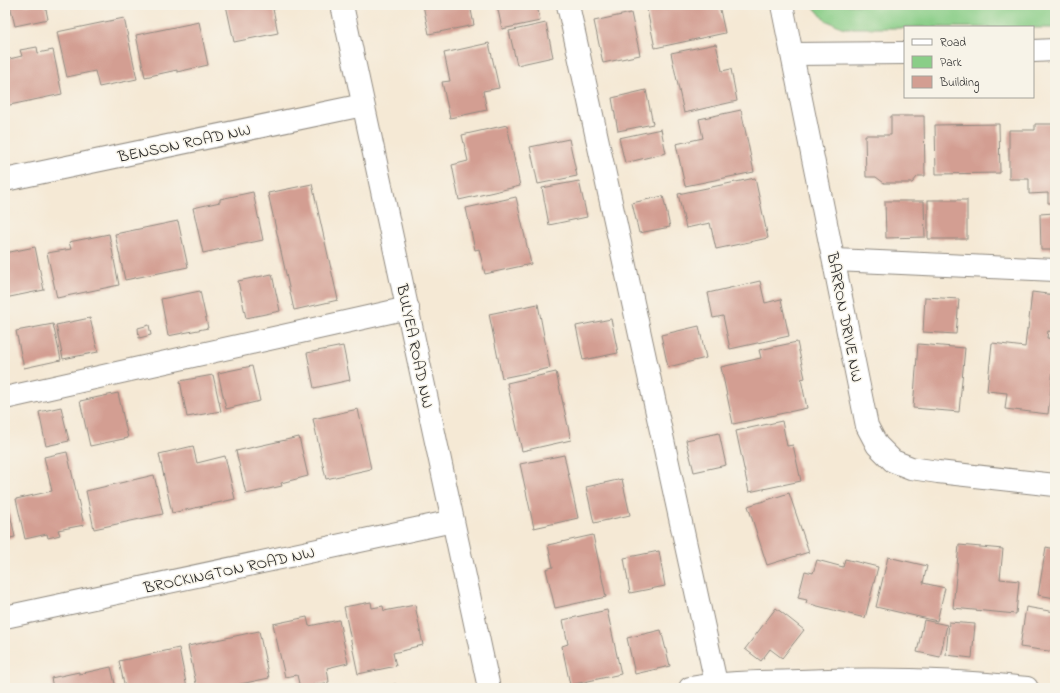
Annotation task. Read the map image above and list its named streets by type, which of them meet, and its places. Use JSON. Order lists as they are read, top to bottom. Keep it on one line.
{"streets":{"street":["BENSON ROAD NW","BARRON DRIVE NW","BULYEA ROAD NW","BROCKINGTON ROAD NW"]},"crossings":[["BENSON ROAD NW","BULYEA ROAD NW"],["BULYEA ROAD NW","BROCKINGTON ROAD NW"]],"legend":["Road","Park","Building"]}
